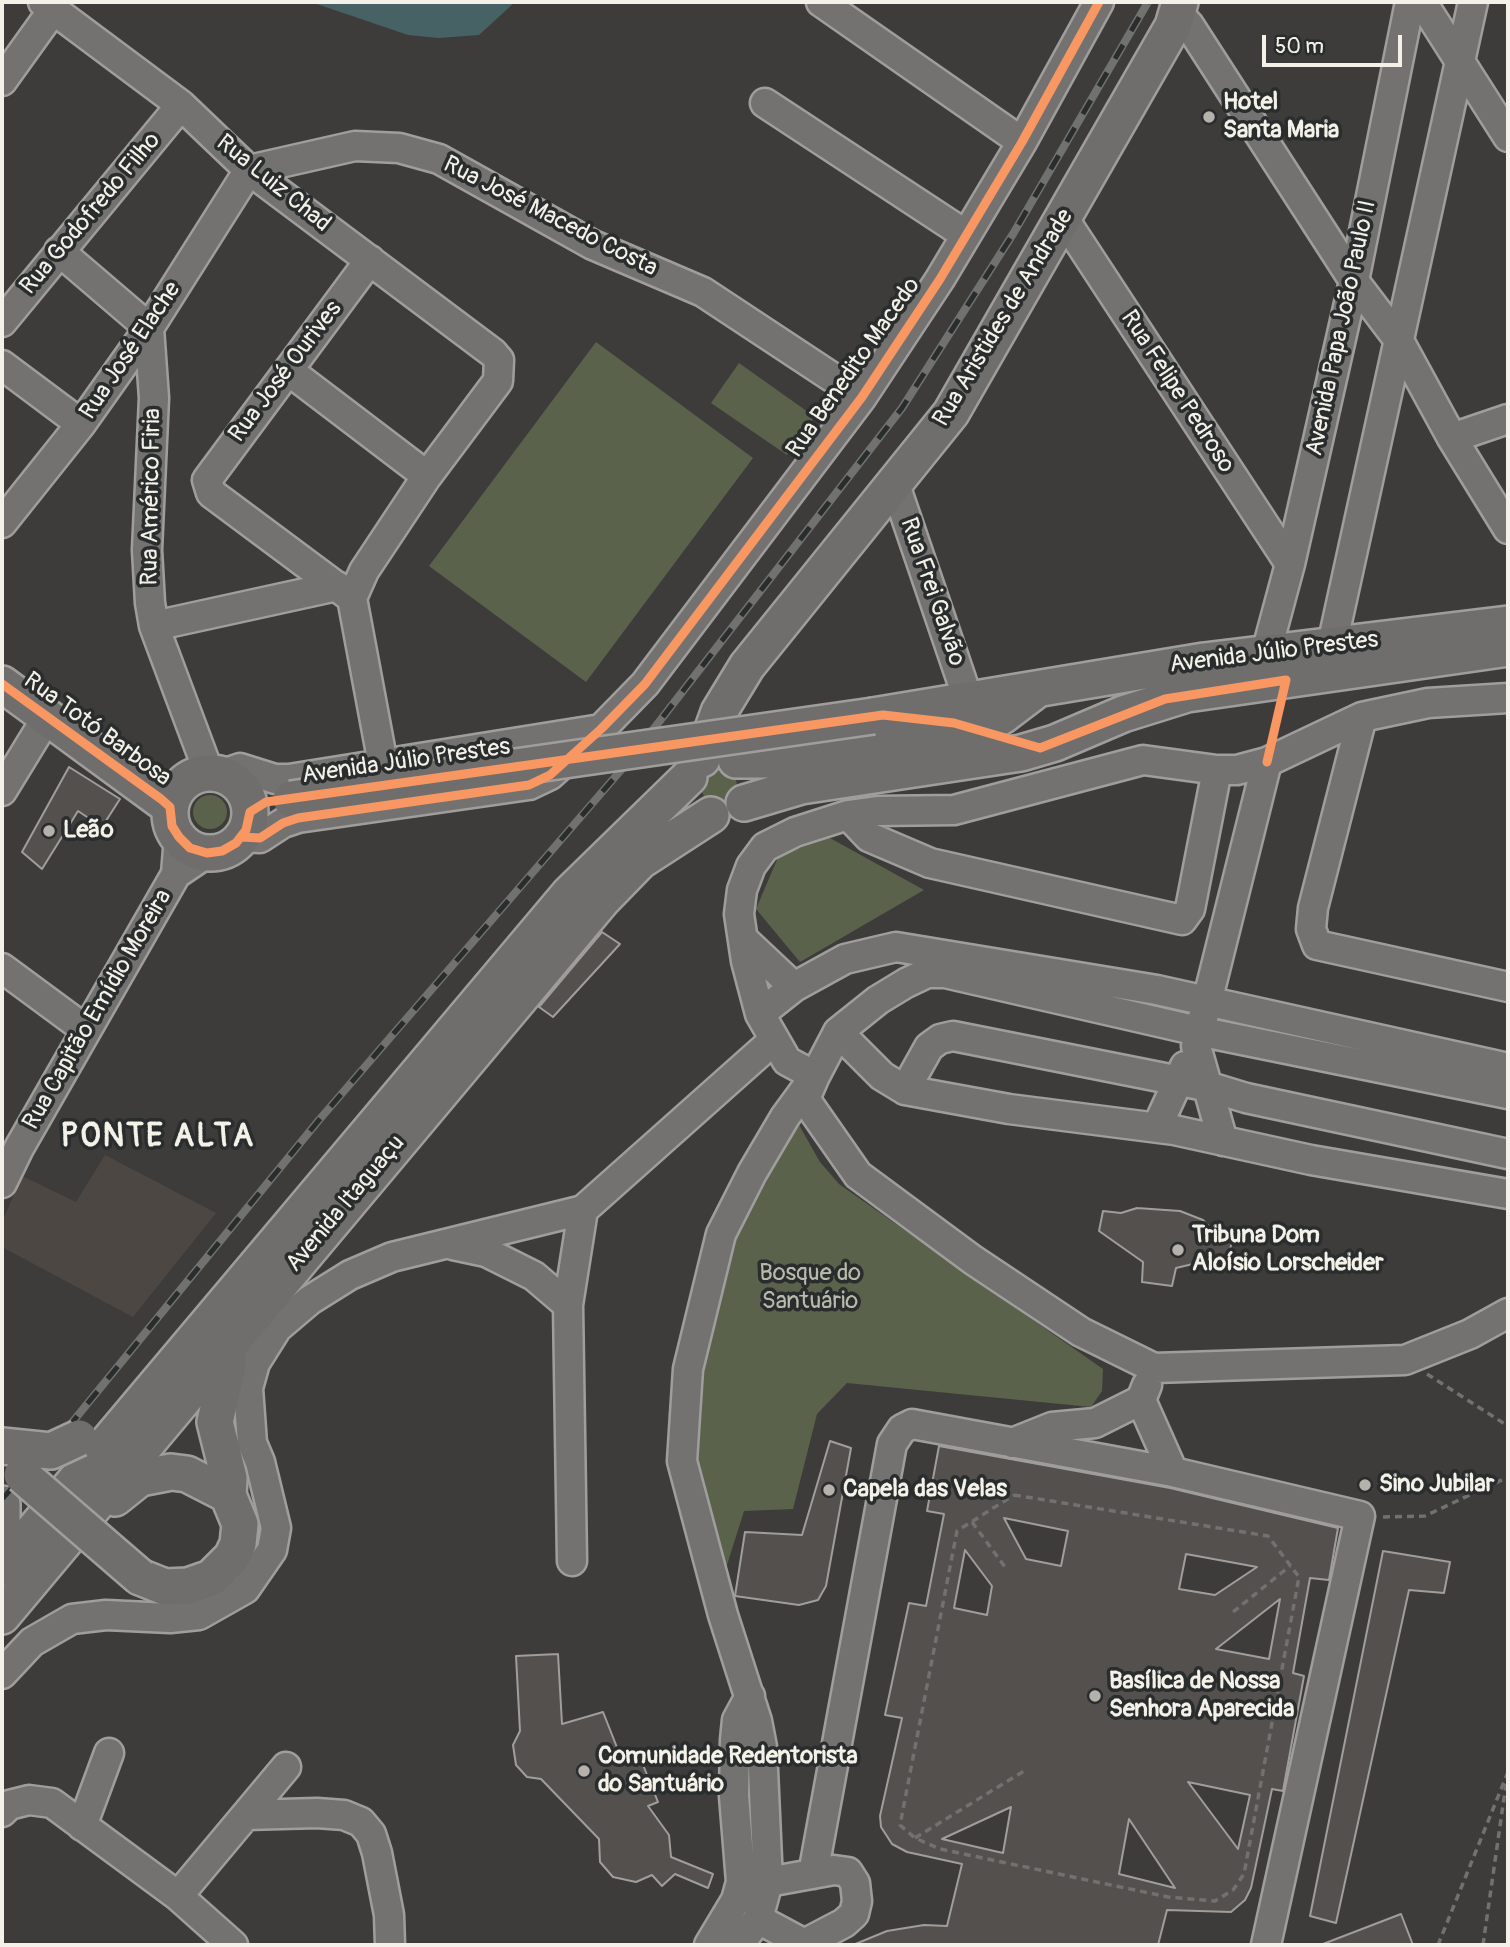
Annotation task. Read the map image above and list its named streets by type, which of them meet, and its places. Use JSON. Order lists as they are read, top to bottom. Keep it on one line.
{"streets":{"main road":["Rua Aristides de Andrade","Avenida Júlio Prestes","Rua Totó Barbosa","Avenida Itaguaçu"],"street":["Rua Luiz Chad","Rua Godofredo Filho","Rua José Macedo Costa","Avenida Papa João Paulo II","Rua José Elache","Rua Benedito Macedo","Rua José Ourives","Rua Felipe Pedroso","Rua Américo Firia","Rua Frei Galvão","Rua Capitão Emídio Moreira"]},"crossings":[["Rua Luiz Chad","Rua Godofredo Filho"],["Rua Luiz Chad","Rua José Macedo Costa"],["Rua Luiz Chad","Rua José Elache"],["Rua Luiz Chad","Rua José Ourives"],["Rua José Macedo Costa","Rua José Elache"],["Rua José Macedo Costa","Rua Benedito Macedo"],["Rua Aristides de Andrade","Rua Felipe Pedroso"],["Rua Aristides de Andrade","Rua Frei Galvão"],["Rua Aristides de Andrade","Avenida Júlio Prestes"],["Rua Aristides de Andrade","Avenida Itaguaçu"],["Avenida Papa João Paulo II","Rua Felipe Pedroso"],["Avenida Papa João Paulo II","Avenida Júlio Prestes"],["Rua José Elache","Rua Américo Firia"],["Rua Benedito Macedo","Avenida Júlio Prestes"],["Rua Américo Firia","Avenida Júlio Prestes"],["Rua Américo Firia","Rua Totó Barbosa"],["Rua Américo Firia","Rua Capitão Emídio Moreira"],["Rua Frei Galvão","Avenida Júlio Prestes"],["Avenida Júlio Prestes","Rua Totó Barbosa"],["Avenida Júlio Prestes","Rua Capitão Emídio Moreira"],["Avenida Júlio Prestes","Avenida Itaguaçu"],["Rua Totó Barbosa","Rua Capitão Emídio Moreira"]],"districts":["PONTE ALTA"],"parks":["Bosque do Santuário"],"places":["Hotel Santa Maria","Leão","Tribuna Dom Aloísio Lorscheider","Sino Jubilar","Capela das Velas","Basílica de Nossa Senhora Aparecida","Comunidade Redentorista do Santuário"],"scale_bar":"50 m"}
